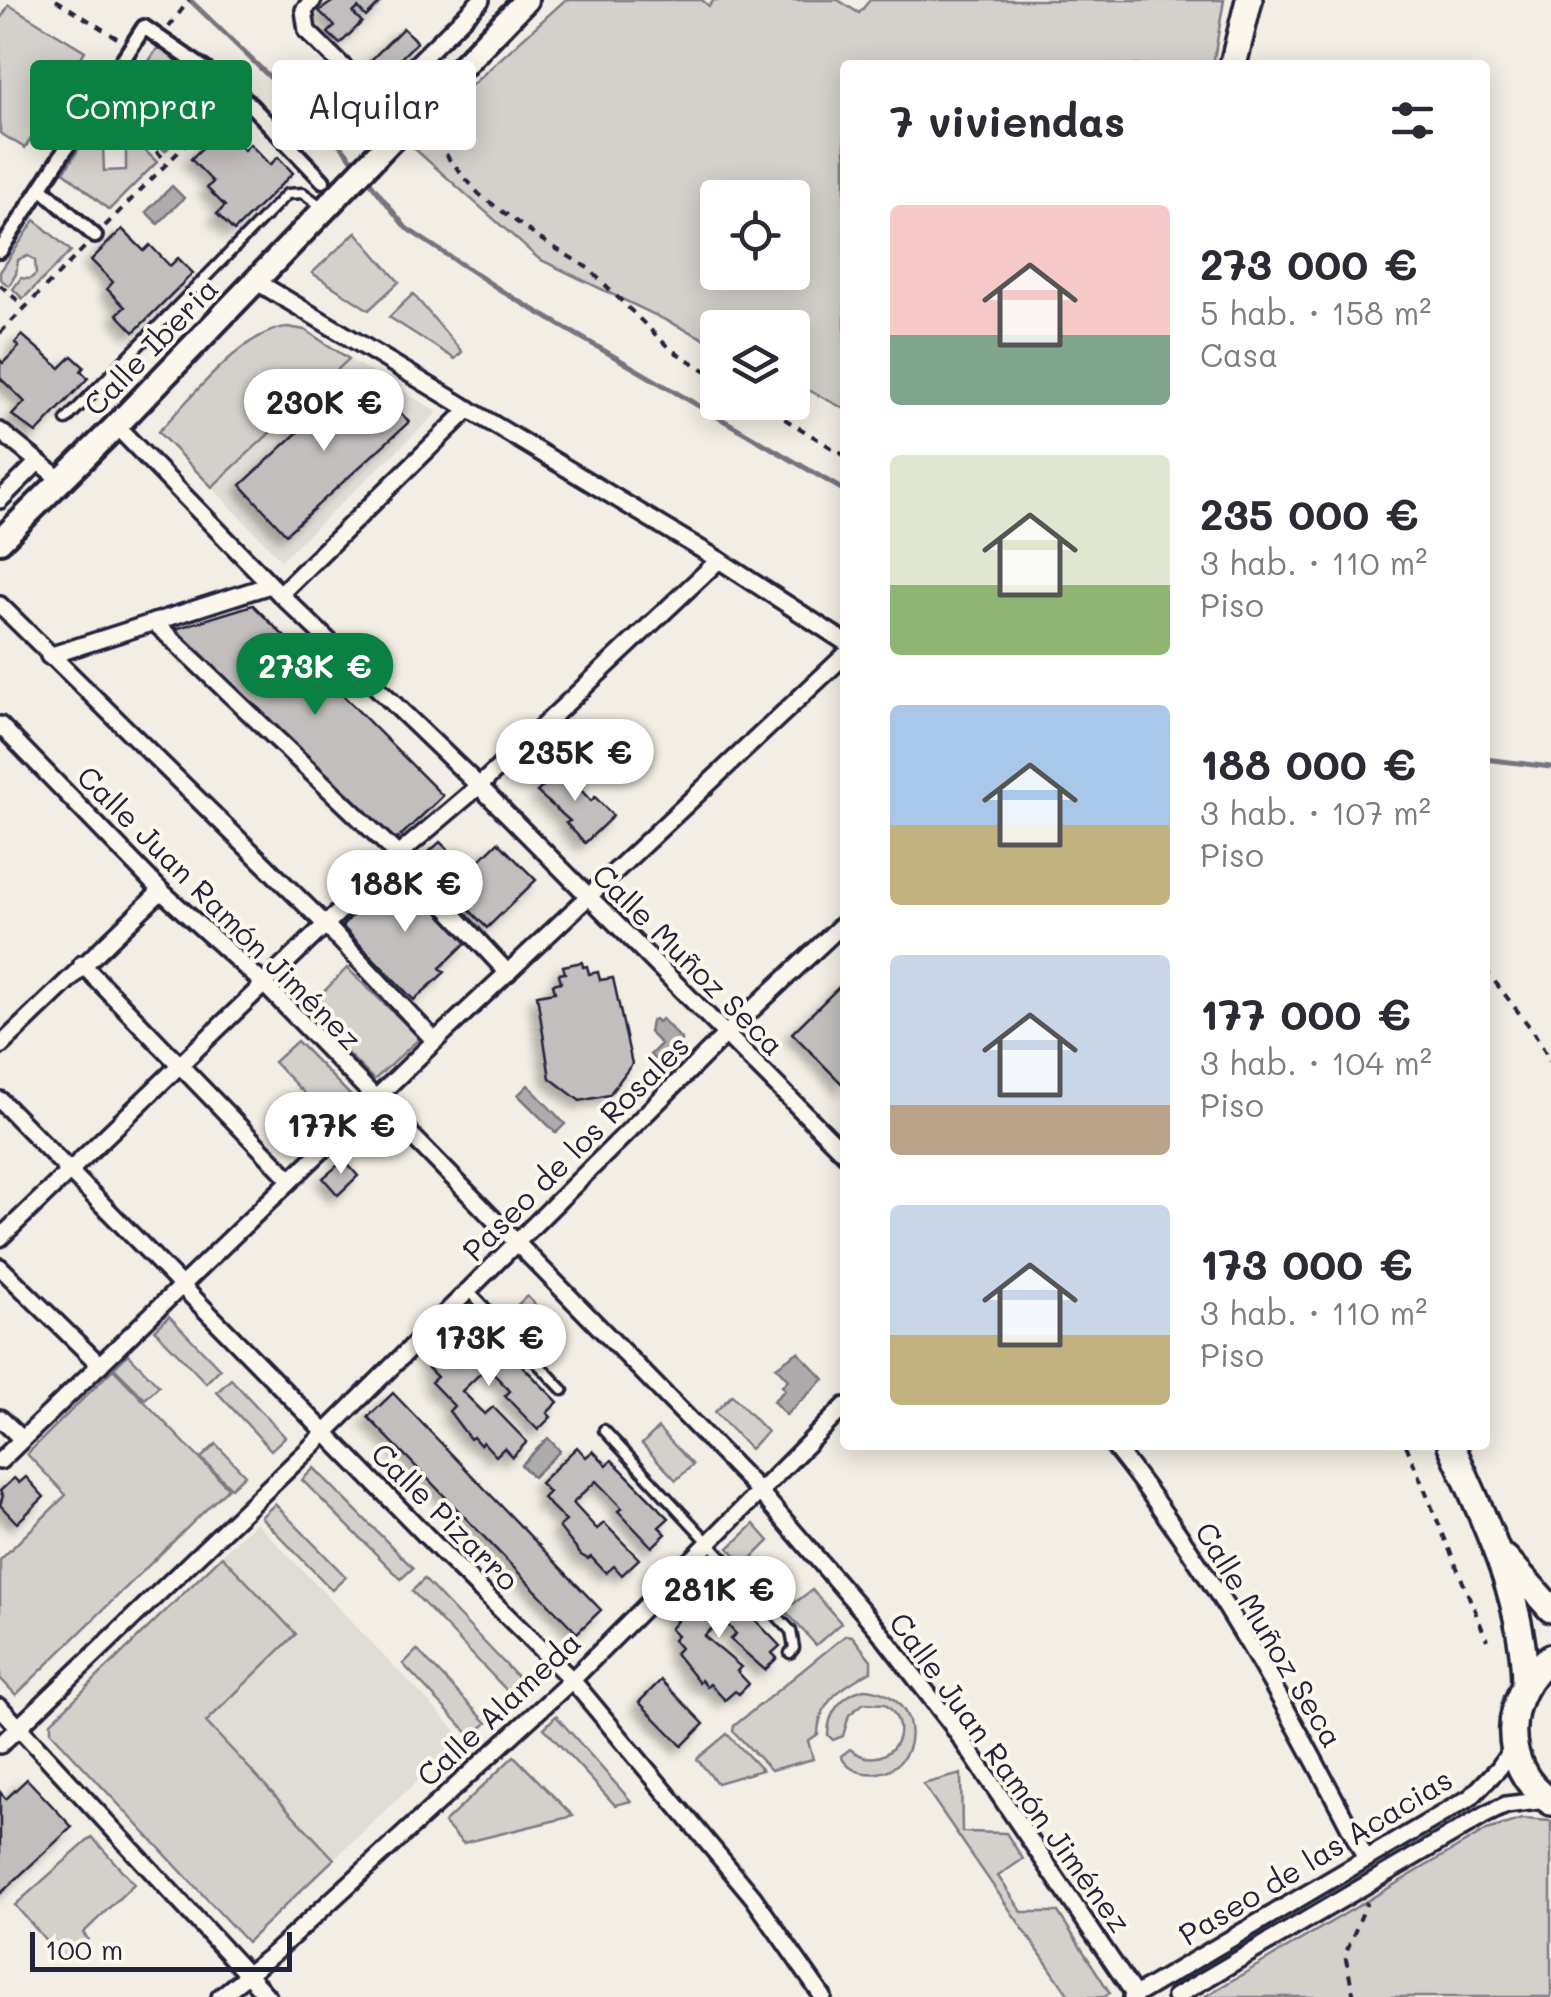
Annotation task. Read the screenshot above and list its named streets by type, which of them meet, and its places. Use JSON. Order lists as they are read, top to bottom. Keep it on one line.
{"streets":{"main road":["Calle Iberia"],"street":["Calle Juan Ramón Jiménez","Calle Muñoz Seca","Paseo de los Rosales","Calle Pizarro","Calle Alameda","Paseo de las Acacias"]},"crossings":[["Calle Iberia","Calle Muñoz Seca"],["Calle Juan Ramón Jiménez","Paseo de los Rosales"],["Calle Juan Ramón Jiménez","Calle Alameda"],["Calle Juan Ramón Jiménez","Paseo de las Acacias"],["Calle Muñoz Seca","Paseo de los Rosales"],["Calle Muñoz Seca","Paseo de las Acacias"],["Paseo de los Rosales","Calle Pizarro"],["Calle Pizarro","Calle Alameda"]],"scale_bar":"100 m","page":{"chip":["Comprar","Alquilar"],"heading":"7 viviendas","list":[{"name":"273 000 €","note":"5 hab. · 158 m² · Casa"},{"name":"235 000 €","note":"3 hab. · 110 m² · Piso"},{"name":"188 000 €","note":"3 hab. · 107 m² · Piso"},{"name":"177 000 €","note":"3 hab. · 104 m² · Piso"},{"name":"173 000 €","note":"3 hab. · 110 m² · Piso"}],"price":["230K €","273K €","235K €","188K €","177K €","173K €","281K €"],"scale":"100 m"}}
